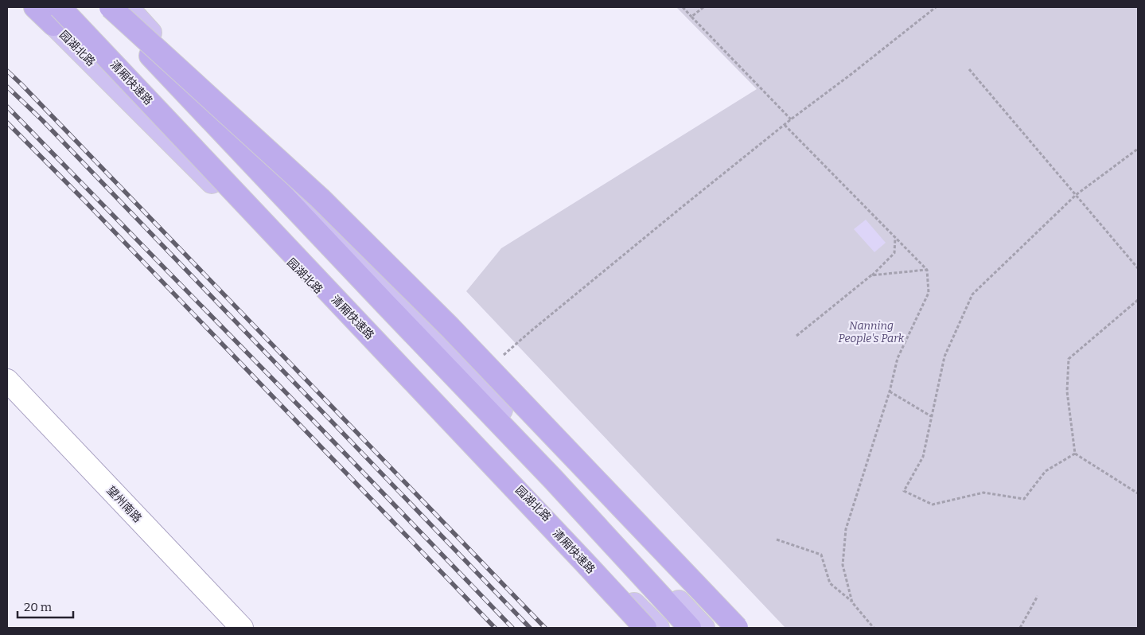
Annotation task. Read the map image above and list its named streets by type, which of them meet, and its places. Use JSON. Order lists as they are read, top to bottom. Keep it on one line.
{"streets":{"highway":["清厢快速路"],"main road":["园湖北路"],"street":["望州南路"]},"crossings":[["园湖北路","清厢快速路"]],"parks":["Nanning People's Park"],"scale_bar":"20 m"}
